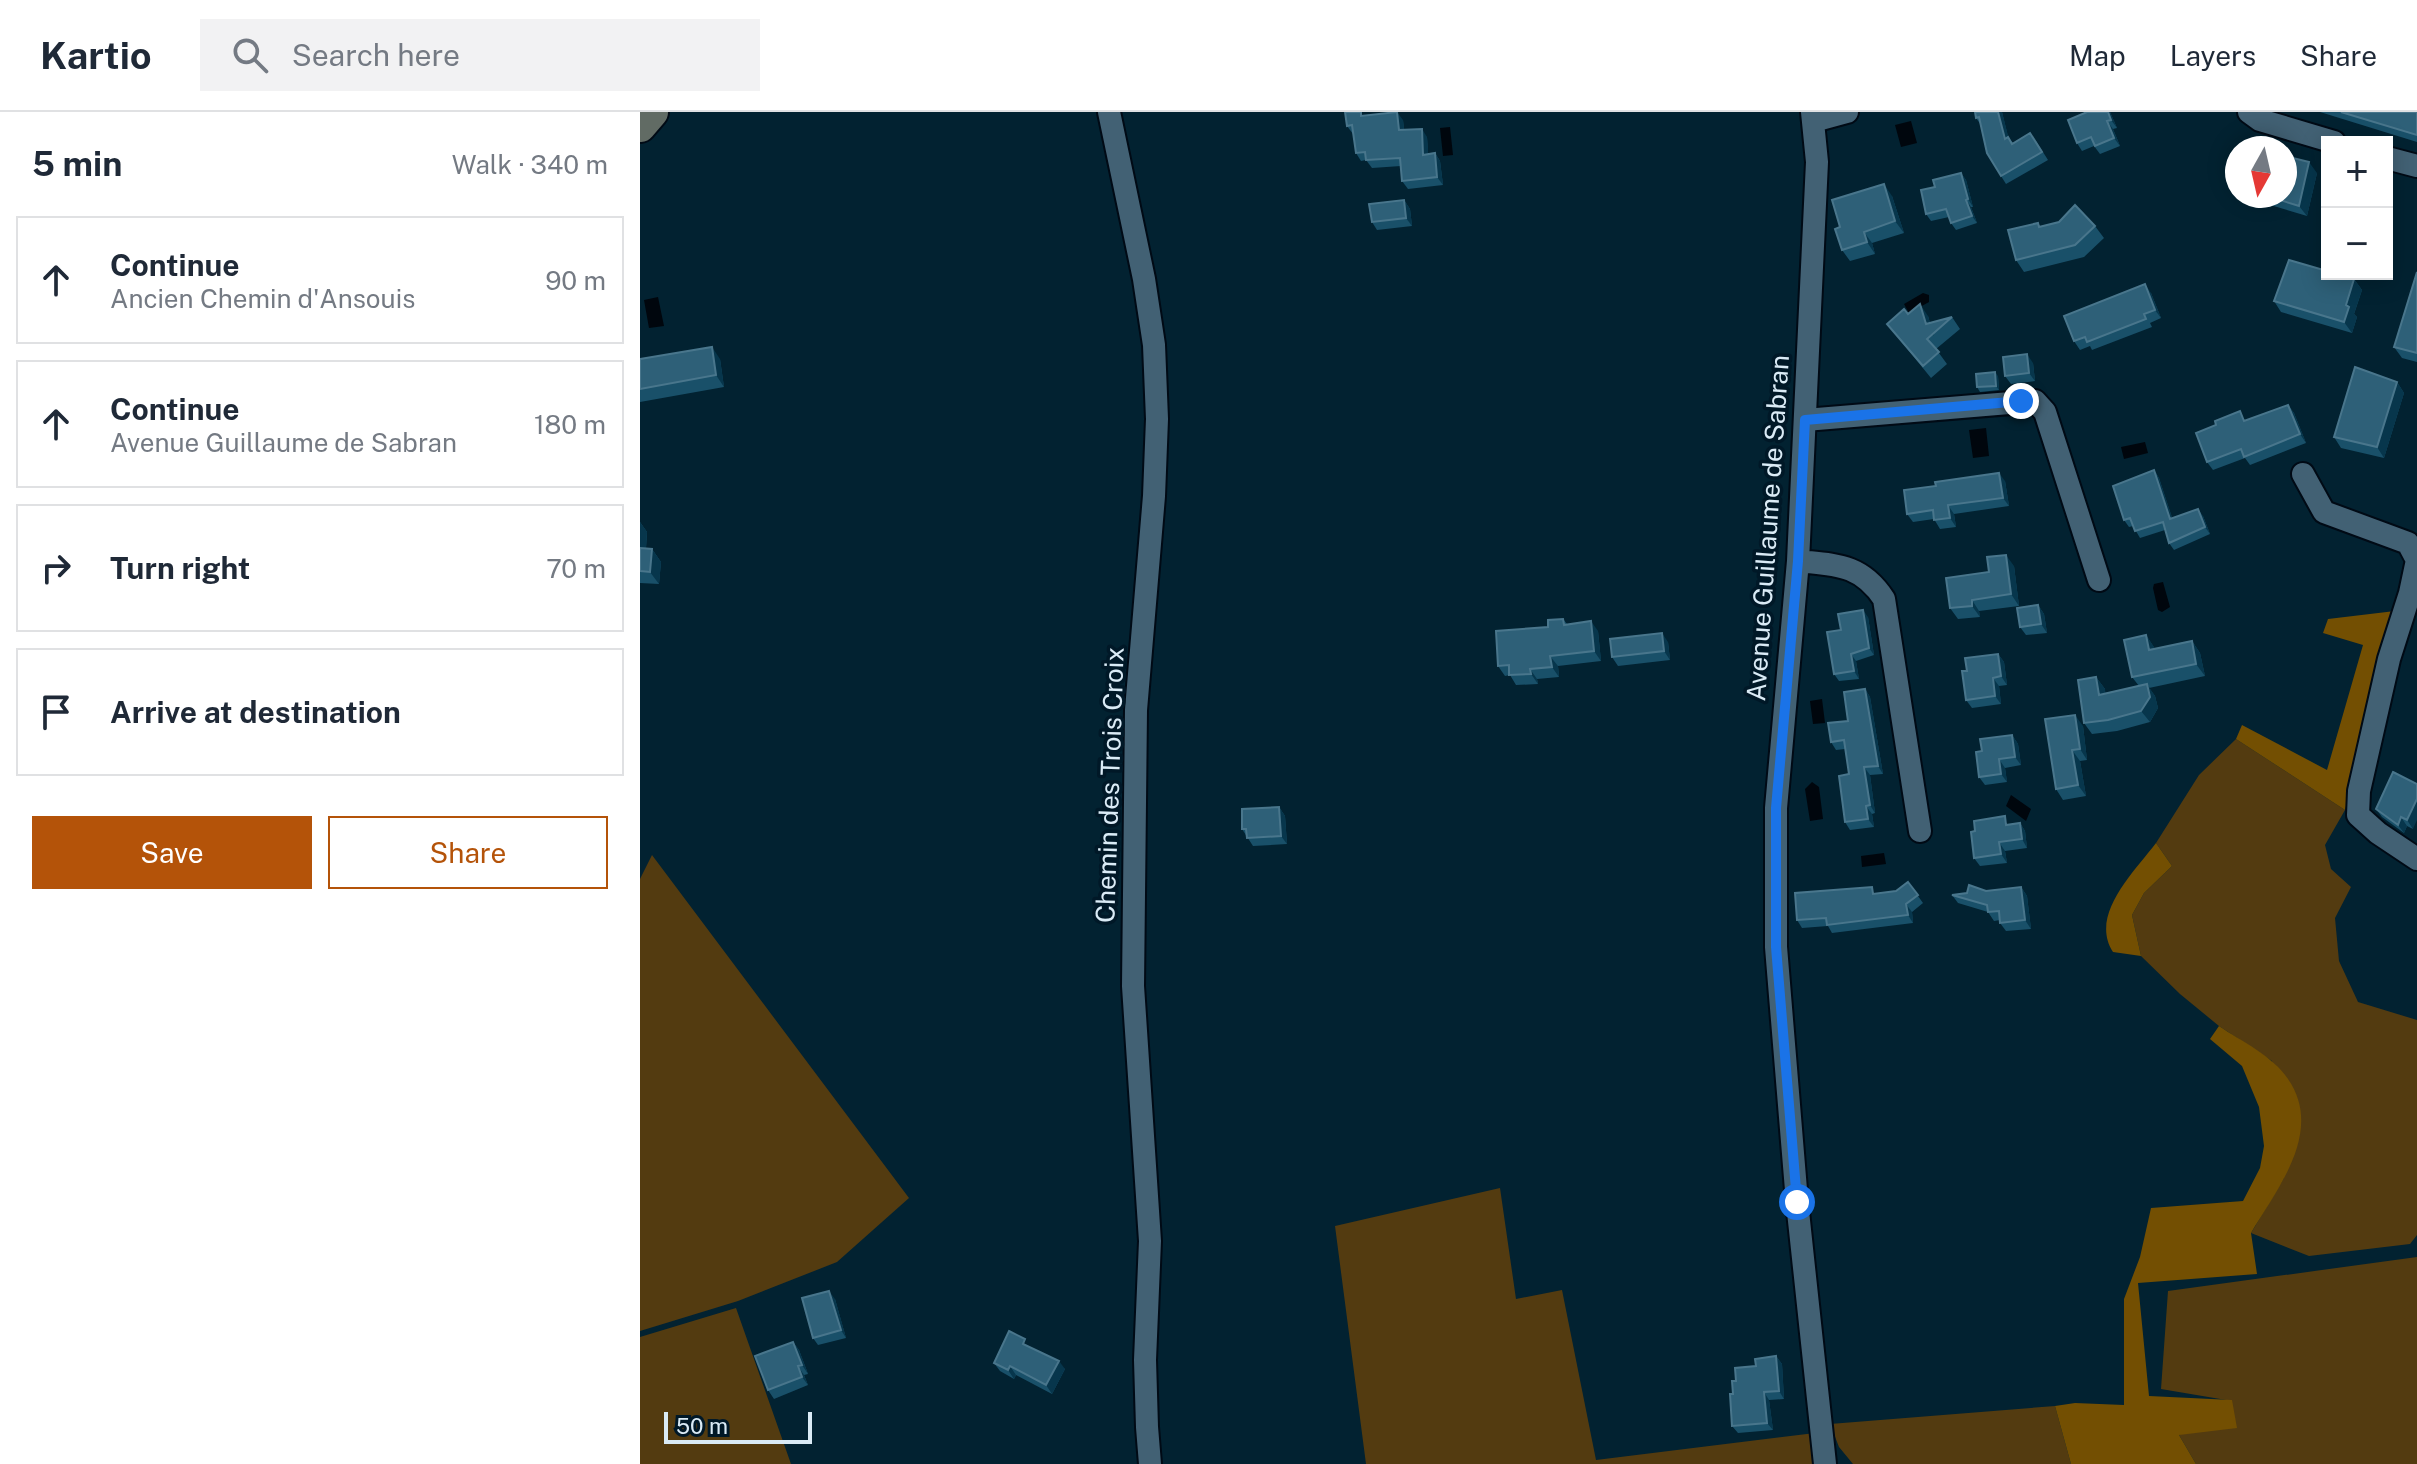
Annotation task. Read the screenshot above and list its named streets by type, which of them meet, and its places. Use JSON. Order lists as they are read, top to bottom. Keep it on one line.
{"streets":{"street":["Avenue Guillaume de Sabran","Chemin des Trois Croix"]},"scale_bar":"50 m","north":"bottom","page":{"header":"Kartio","search":"Search here","nav":["Map","Layers","Share"],"heading":["5 min","Walk · 340 m"],"map_buttons":["+","−"],"list":[["Continue","Ancien Chemin d'Ansouis","90 m"],["Continue","Avenue Guillaume de Sabran","180 m"],["Turn right","70 m"],"Arrive at destination"],"buttons":["Save","Share"],"scale":"50 m"}}
